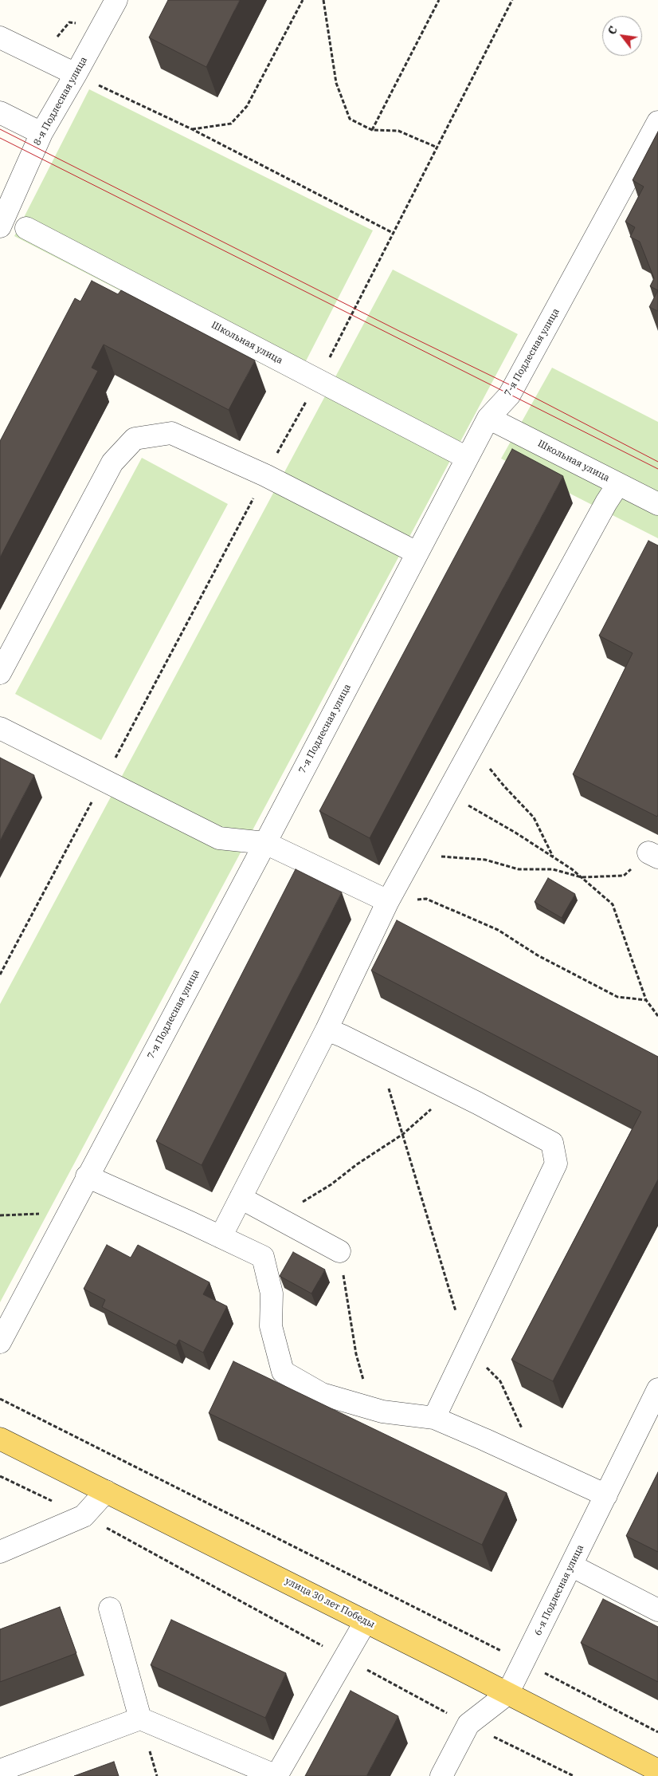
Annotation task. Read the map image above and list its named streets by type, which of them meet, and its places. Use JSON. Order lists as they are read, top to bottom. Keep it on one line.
{"streets":{"main road":["улица 30 лет Победы"],"street":["8-я Подлесная улица","Школьная улица","7-я Подлесная улица","6-я Подлесная улица"]},"crossings":[["Школьная улица","7-я Подлесная улица"],["6-я Подлесная улица","улица 30 лет Победы"]],"north":"top left"}
